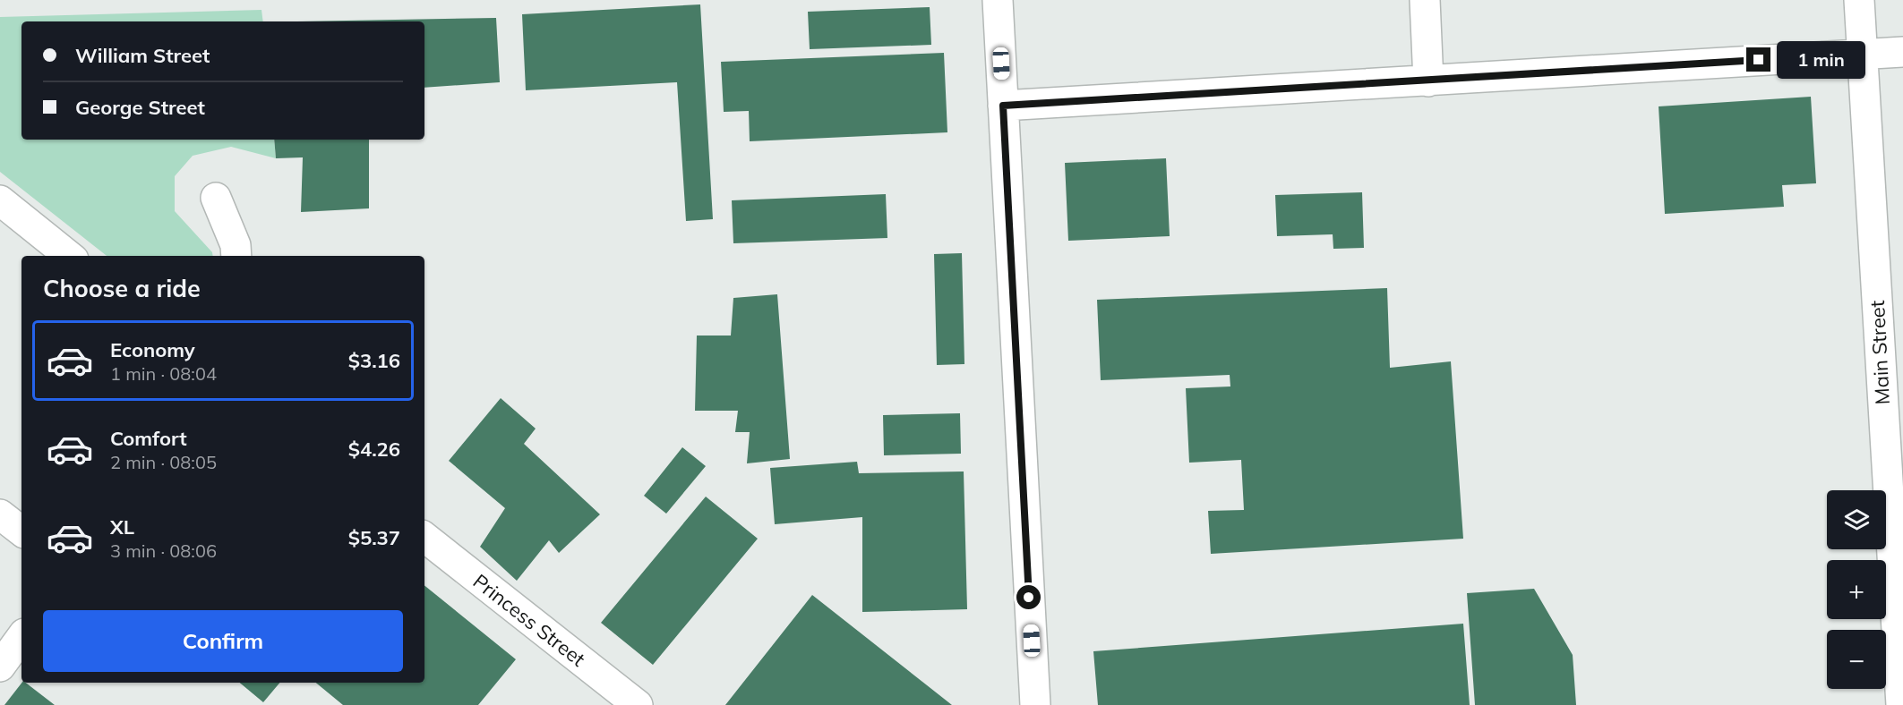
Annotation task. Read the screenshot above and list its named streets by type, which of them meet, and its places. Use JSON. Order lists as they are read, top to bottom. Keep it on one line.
{"streets":{"street":["Main Street","Princess Street"]},"page":{"banner":["William Street","George Street"],"bubble":"1 min","heading":"Choose a ride","list":[{"name":"Economy","note":"1 min · 08:04","value":"$3.16"},{"name":"Comfort","note":"2 min · 08:05","value":"$4.26"},{"name":"XL","note":"3 min · 08:06","value":"$5.37"}],"map_buttons":["+","−"],"buttons":"Confirm"}}
